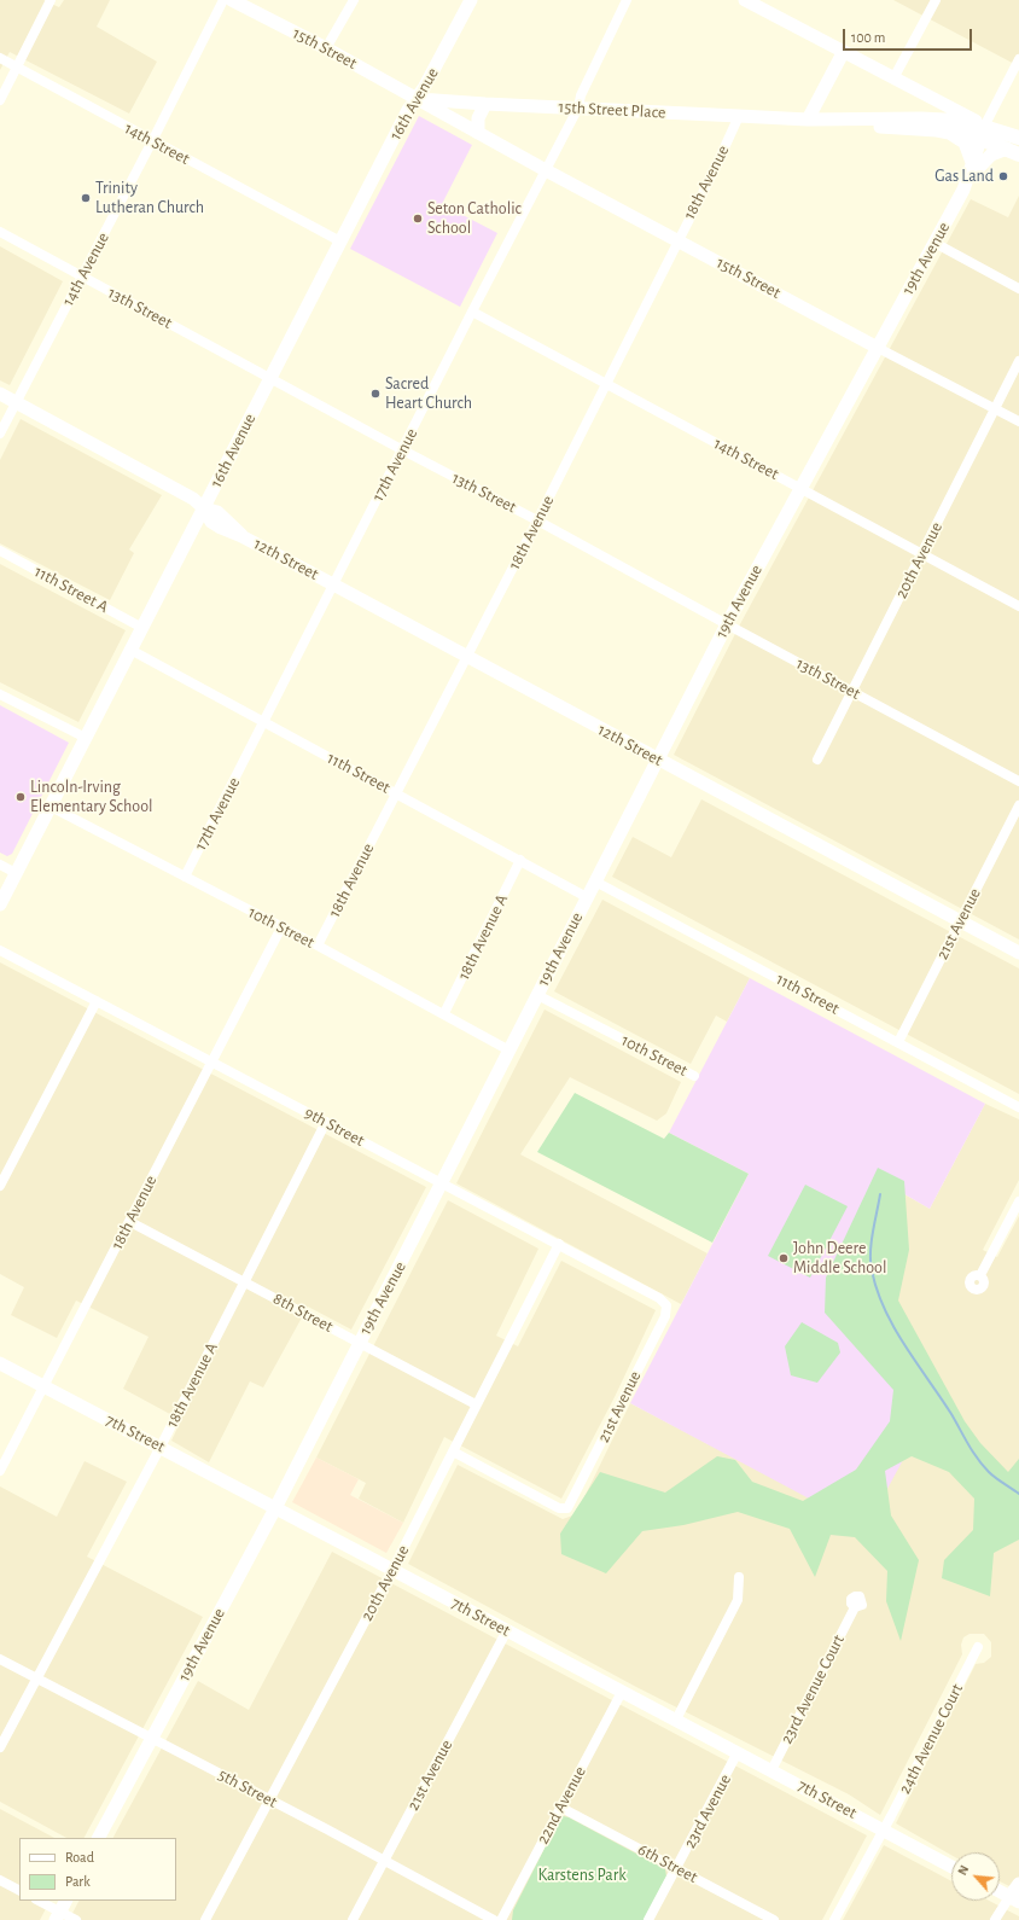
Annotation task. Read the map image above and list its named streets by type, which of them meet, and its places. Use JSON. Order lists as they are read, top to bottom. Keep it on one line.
{"streets":{"main road":["15th Street Place"],"street":["15th Street","16th Avenue","14th Street","18th Avenue","19th Avenue","14th Avenue","13th Street","17th Avenue","12th Street","20th Avenue","11th Street A","11th Street","21st Avenue","10th Street","18th Avenue A","9th Street","8th Street","7th Street","23rd Avenue Court","24th Avenue Court","5th Street","22nd Avenue","23rd Avenue","6th Street"]},"crossings":[["15th Street","16th Avenue"],["15th Street","15th Street Place"],["15th Street","18th Avenue"],["15th Street","19th Avenue"],["15th Street","17th Avenue"],["15th Street","20th Avenue"],["16th Avenue","15th Street Place"],["16th Avenue","14th Street"],["16th Avenue","13th Street"],["16th Avenue","12th Street"],["16th Avenue","11th Street A"],["16th Avenue","11th Street"],["16th Avenue","10th Street"],["15th Street Place","18th Avenue"],["15th Street Place","19th Avenue"],["15th Street Place","17th Avenue"],["14th Street","18th Avenue"],["14th Street","19th Avenue"],["14th Street","14th Avenue"],["14th Street","17th Avenue"],["14th Street","20th Avenue"],["18th Avenue","13th Street"],["18th Avenue","12th Street"],["18th Avenue","11th Street"],["18th Avenue","10th Street"],["18th Avenue","9th Street"],["18th Avenue","8th Street"],["18th Avenue","7th Street"],["19th Avenue","13th Street"],["19th Avenue","12th Street"],["19th Avenue","11th Street"],["19th Avenue","10th Street"],["19th Avenue","9th Street"],["19th Avenue","8th Street"],["19th Avenue","7th Street"],["19th Avenue","5th Street"],["14th Avenue","13th Street"],["14th Avenue","12th Street"],["13th Street","17th Avenue"],["13th Street","20th Avenue"],["17th Avenue","12th Street"],["17th Avenue","11th Street"],["17th Avenue","10th Street"],["12th Street","21st Avenue"],["20th Avenue","21st Avenue"],["20th Avenue","9th Street"],["20th Avenue","8th Street"],["20th Avenue","7th Street"],["20th Avenue","5th Street"],["11th Street","21st Avenue"],["11th Street","18th Avenue A"],["21st Avenue","9th Street"],["21st Avenue","7th Street"],["21st Avenue","5th Street"],["10th Street","18th Avenue A"],["18th Avenue A","9th Street"],["18th Avenue A","8th Street"],["18th Avenue A","7th Street"],["18th Avenue A","5th Street"],["7th Street","23rd Avenue Court"],["7th Street","24th Avenue Court"],["7th Street","22nd Avenue"],["7th Street","23rd Avenue"],["22nd Avenue","6th Street"],["23rd Avenue","6th Street"]],"parks":["Karstens Park"],"places":["Gas Land","Trinity Lutheran Church","Seton Catholic School","Sacred Heart Church","Lincoln-Irving Elementary School","John Deere Middle School"],"legend":["Road","Park"],"scale_bar":"100 m","north":"top left"}
